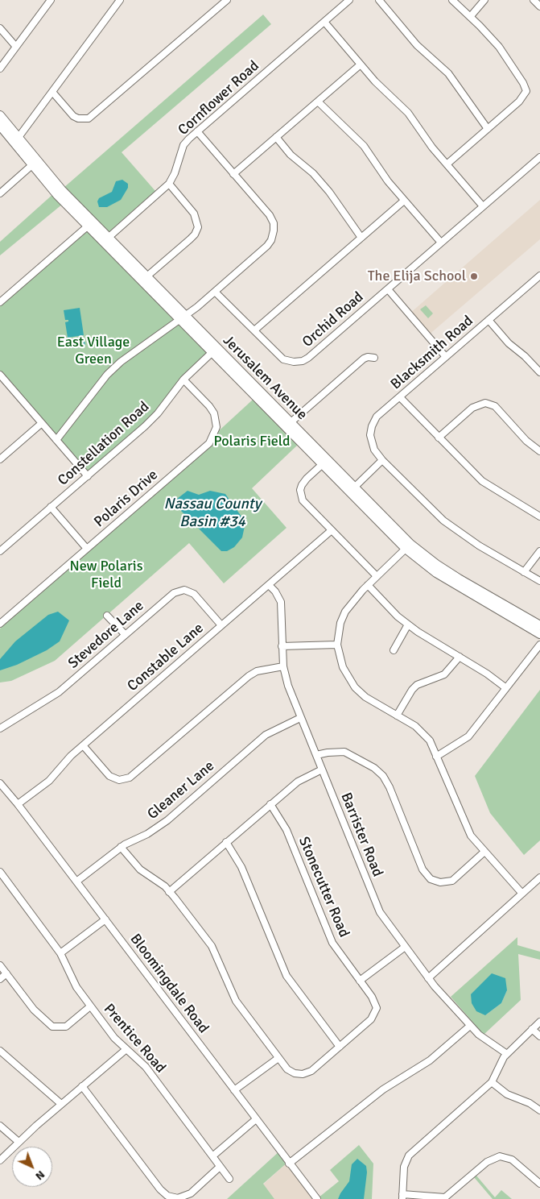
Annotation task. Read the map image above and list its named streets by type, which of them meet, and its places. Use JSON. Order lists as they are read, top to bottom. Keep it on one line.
{"streets":{"main road":["Jerusalem Avenue"],"street":["Cornflower Road","Orchid Road","Blacksmith Road","Constellation Road","Polaris Drive","Stevedore Lane","Constable Lane","Gleaner Lane","Barrister Road","Stonecutter Road","Bloomingdale Road","Prentice Road"]},"crossings":[["Cornflower Road","Jerusalem Avenue"],["Jerusalem Avenue","Constellation Road"],["Constellation Road","Polaris Drive"],["Stevedore Lane","Constable Lane"],["Constable Lane","Barrister Road"],["Constable Lane","Bloomingdale Road"],["Gleaner Lane","Barrister Road"],["Gleaner Lane","Stonecutter Road"],["Gleaner Lane","Bloomingdale Road"]],"water":["Nassau County Basin #34"],"parks":["East Village Green","Polaris Field","New Polaris Field"],"places":["The Elija School"],"north":"bottom right"}
